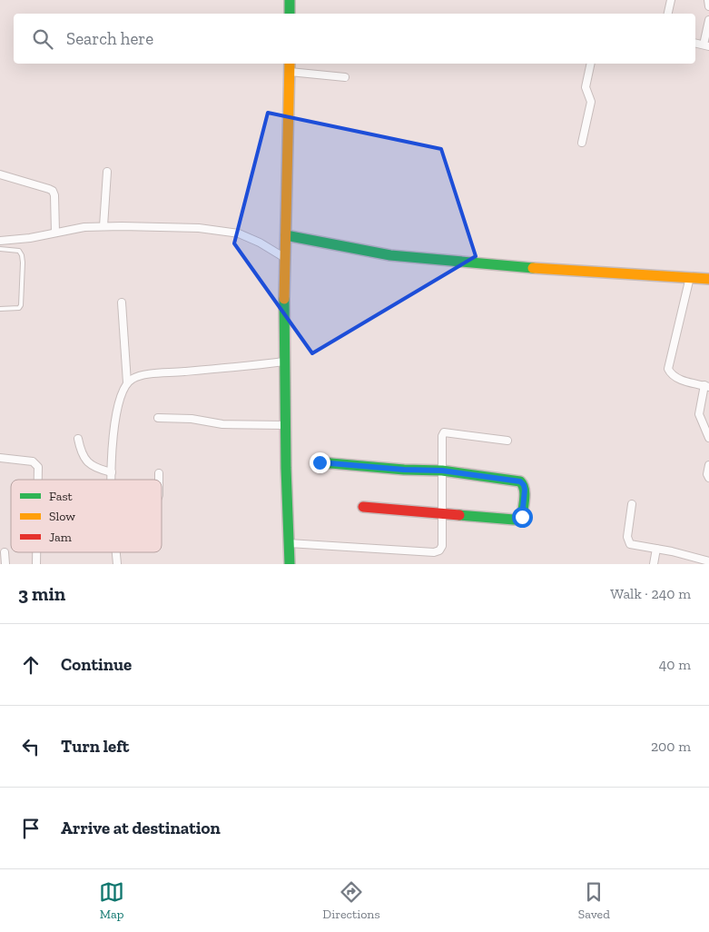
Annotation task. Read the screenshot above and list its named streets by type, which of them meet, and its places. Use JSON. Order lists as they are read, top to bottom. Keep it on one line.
{"legend":["Fast","Slow","Jam"],"page":{"search":"Search here","heading":["3 min","Walk · 240 m"],"list":[["Continue","40 m"],["Turn left","200 m"],"Arrive at destination"],"nav":["Map","Directions","Saved"]}}
